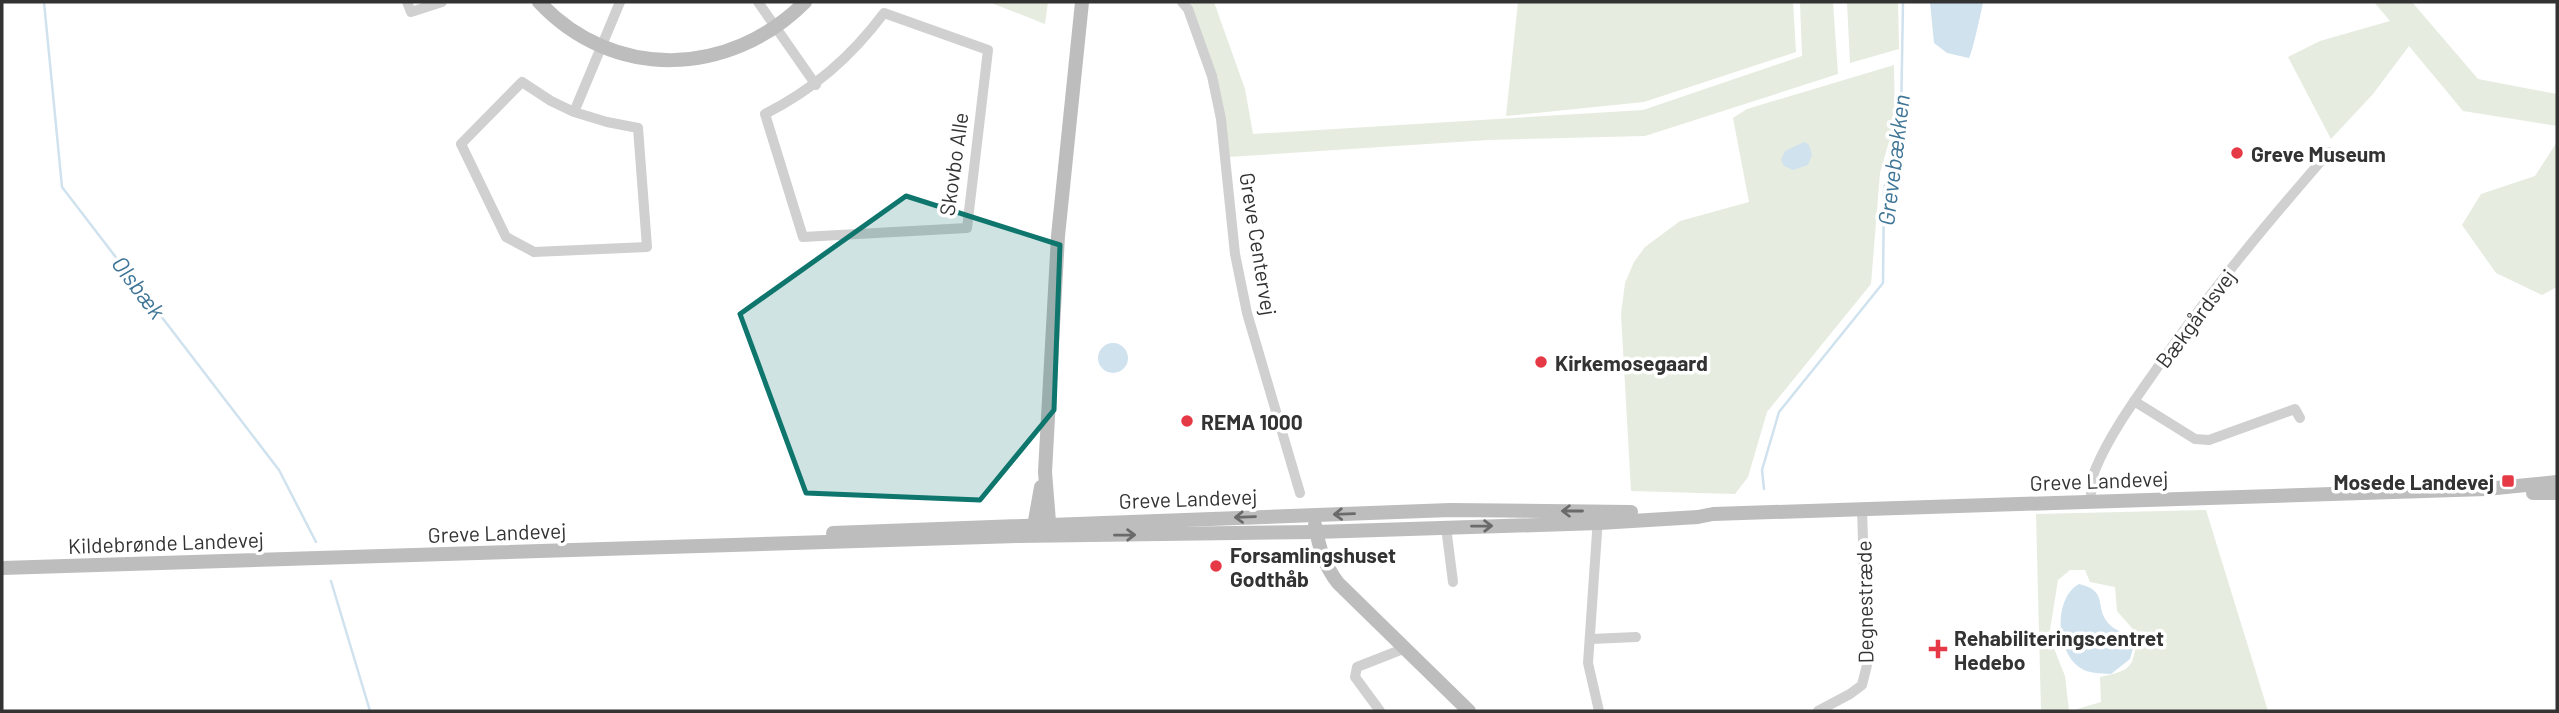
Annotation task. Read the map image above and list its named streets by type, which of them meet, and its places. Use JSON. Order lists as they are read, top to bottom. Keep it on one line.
{"streets":{"street":["Skovbo Alle","Greve Centervej","Bækgårdsvej","Greve Landevej","Kildebrønde Landevej","Degnestræde"]},"crossings":[["Bækgårdsvej","Greve Landevej"],["Greve Landevej","Kildebrønde Landevej"],["Greve Landevej","Degnestræde"]],"water":["Grevebækken","Olsbæk"],"places":{"other":["Greve Museum","Kirkemosegaard","REMA 1000","Forsamlingshuset Godthåb"],"transit":["Mosede Landevej"],"health":["Rehabiliteringscentret Hedebo"]}}
